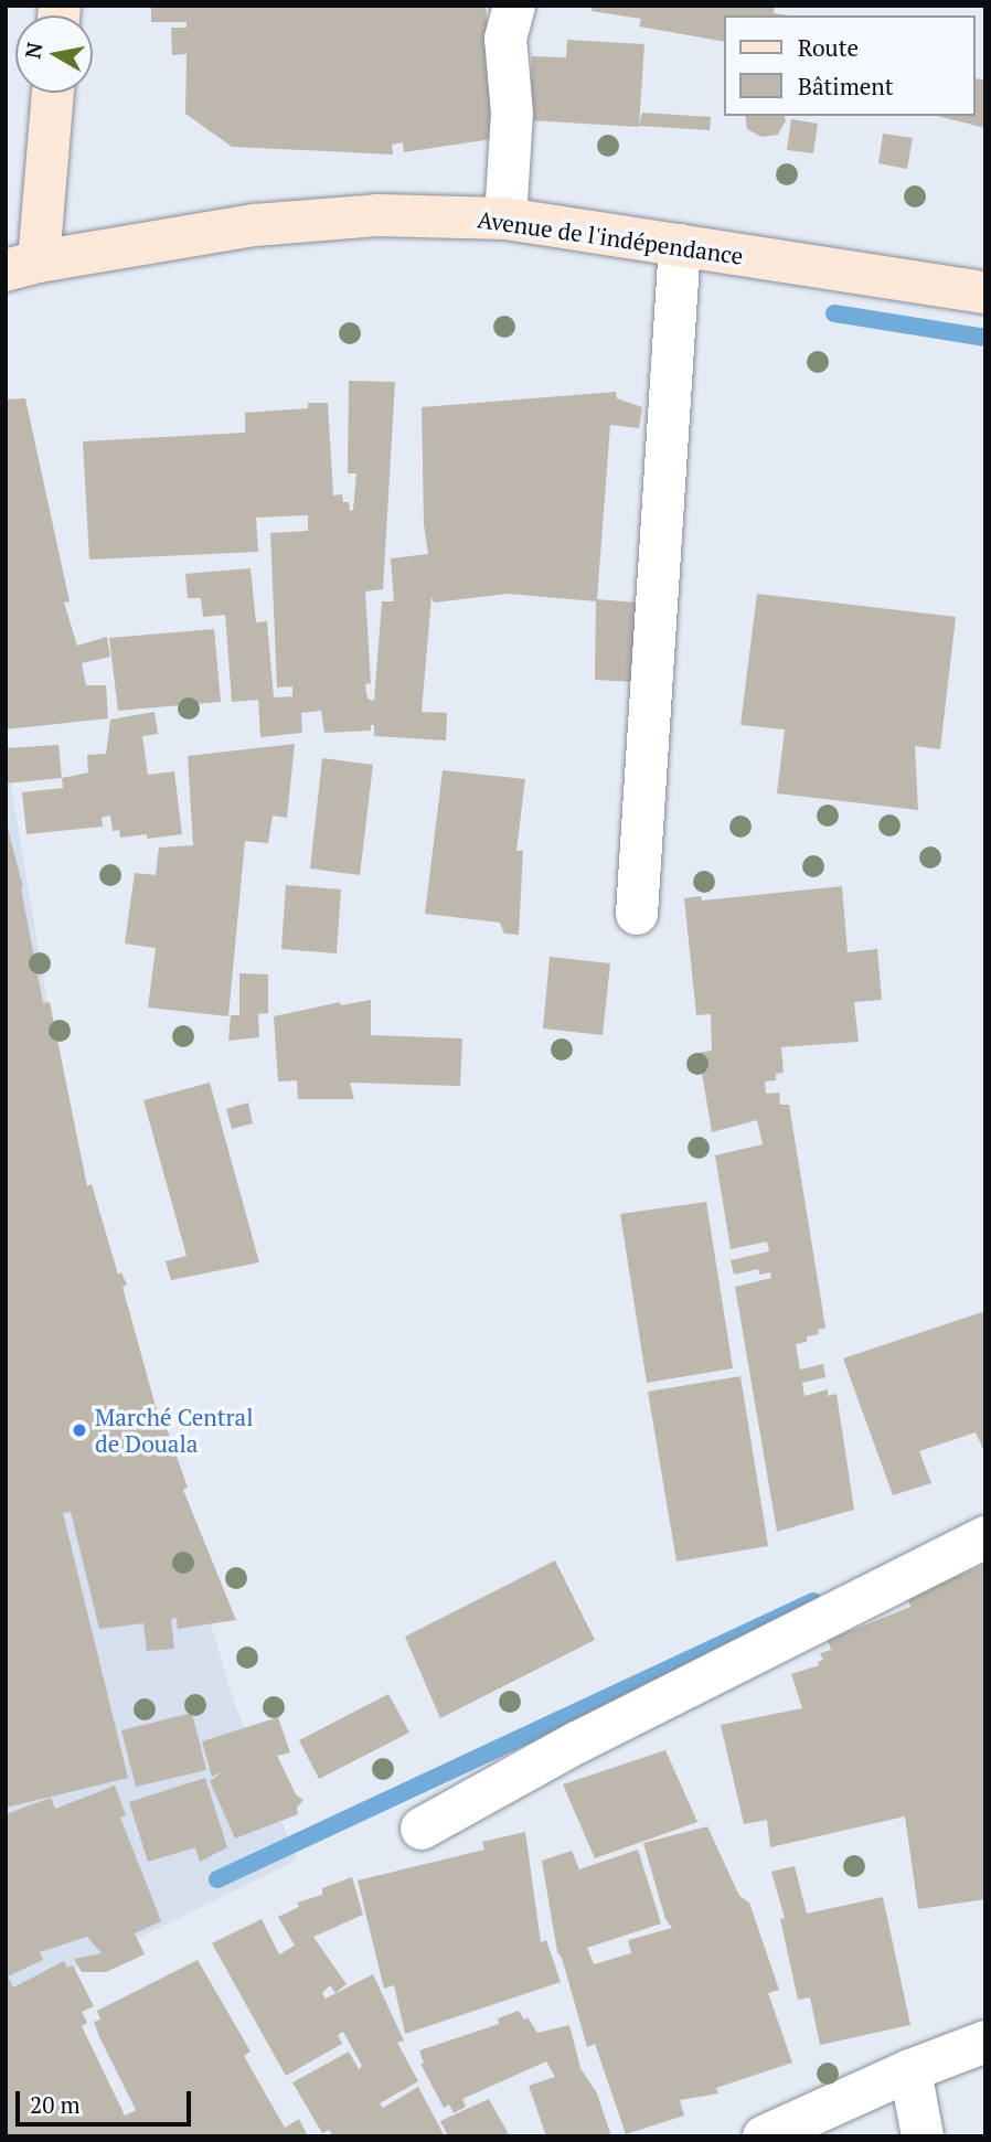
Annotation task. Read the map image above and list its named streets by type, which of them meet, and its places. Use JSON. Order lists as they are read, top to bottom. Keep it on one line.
{"streets":{"main road":["Avenue de l'indépendance"]},"places":["Marché Central de Douala"],"legend":["Route","Bâtiment"],"scale_bar":"20 m","north":"left"}
